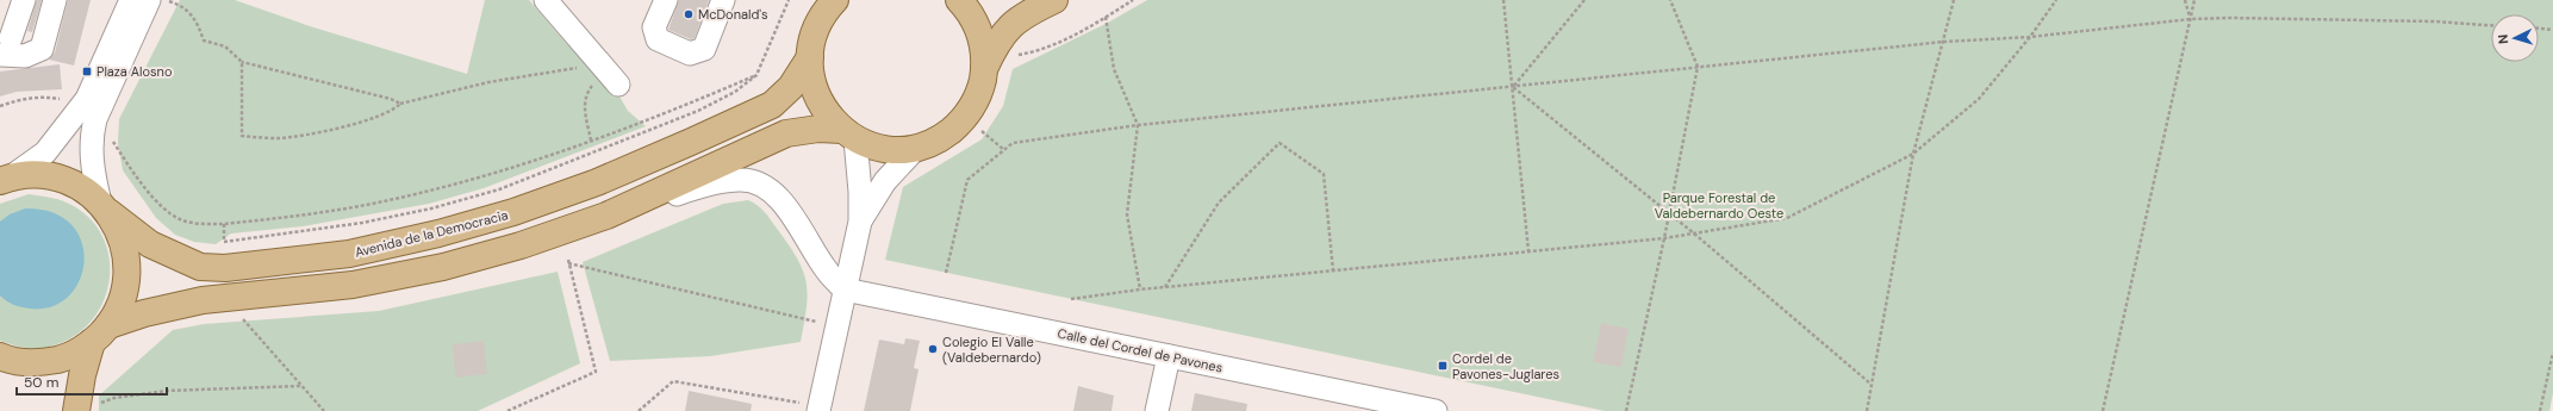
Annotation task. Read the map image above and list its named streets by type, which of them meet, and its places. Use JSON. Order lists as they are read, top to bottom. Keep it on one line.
{"streets":{"main road":["Avenida de la Democracia"],"street":["Calle del Cordel de Pavones"]},"parks":["Parque Forestal de Valdebernardo Oeste"],"places":{"other":["McDonald's","Colegio El Valle (Valdebernardo)"],"transit":["Plaza Alosno","Cordel de Pavones-Juglares"]},"scale_bar":"50 m","north":"left"}
